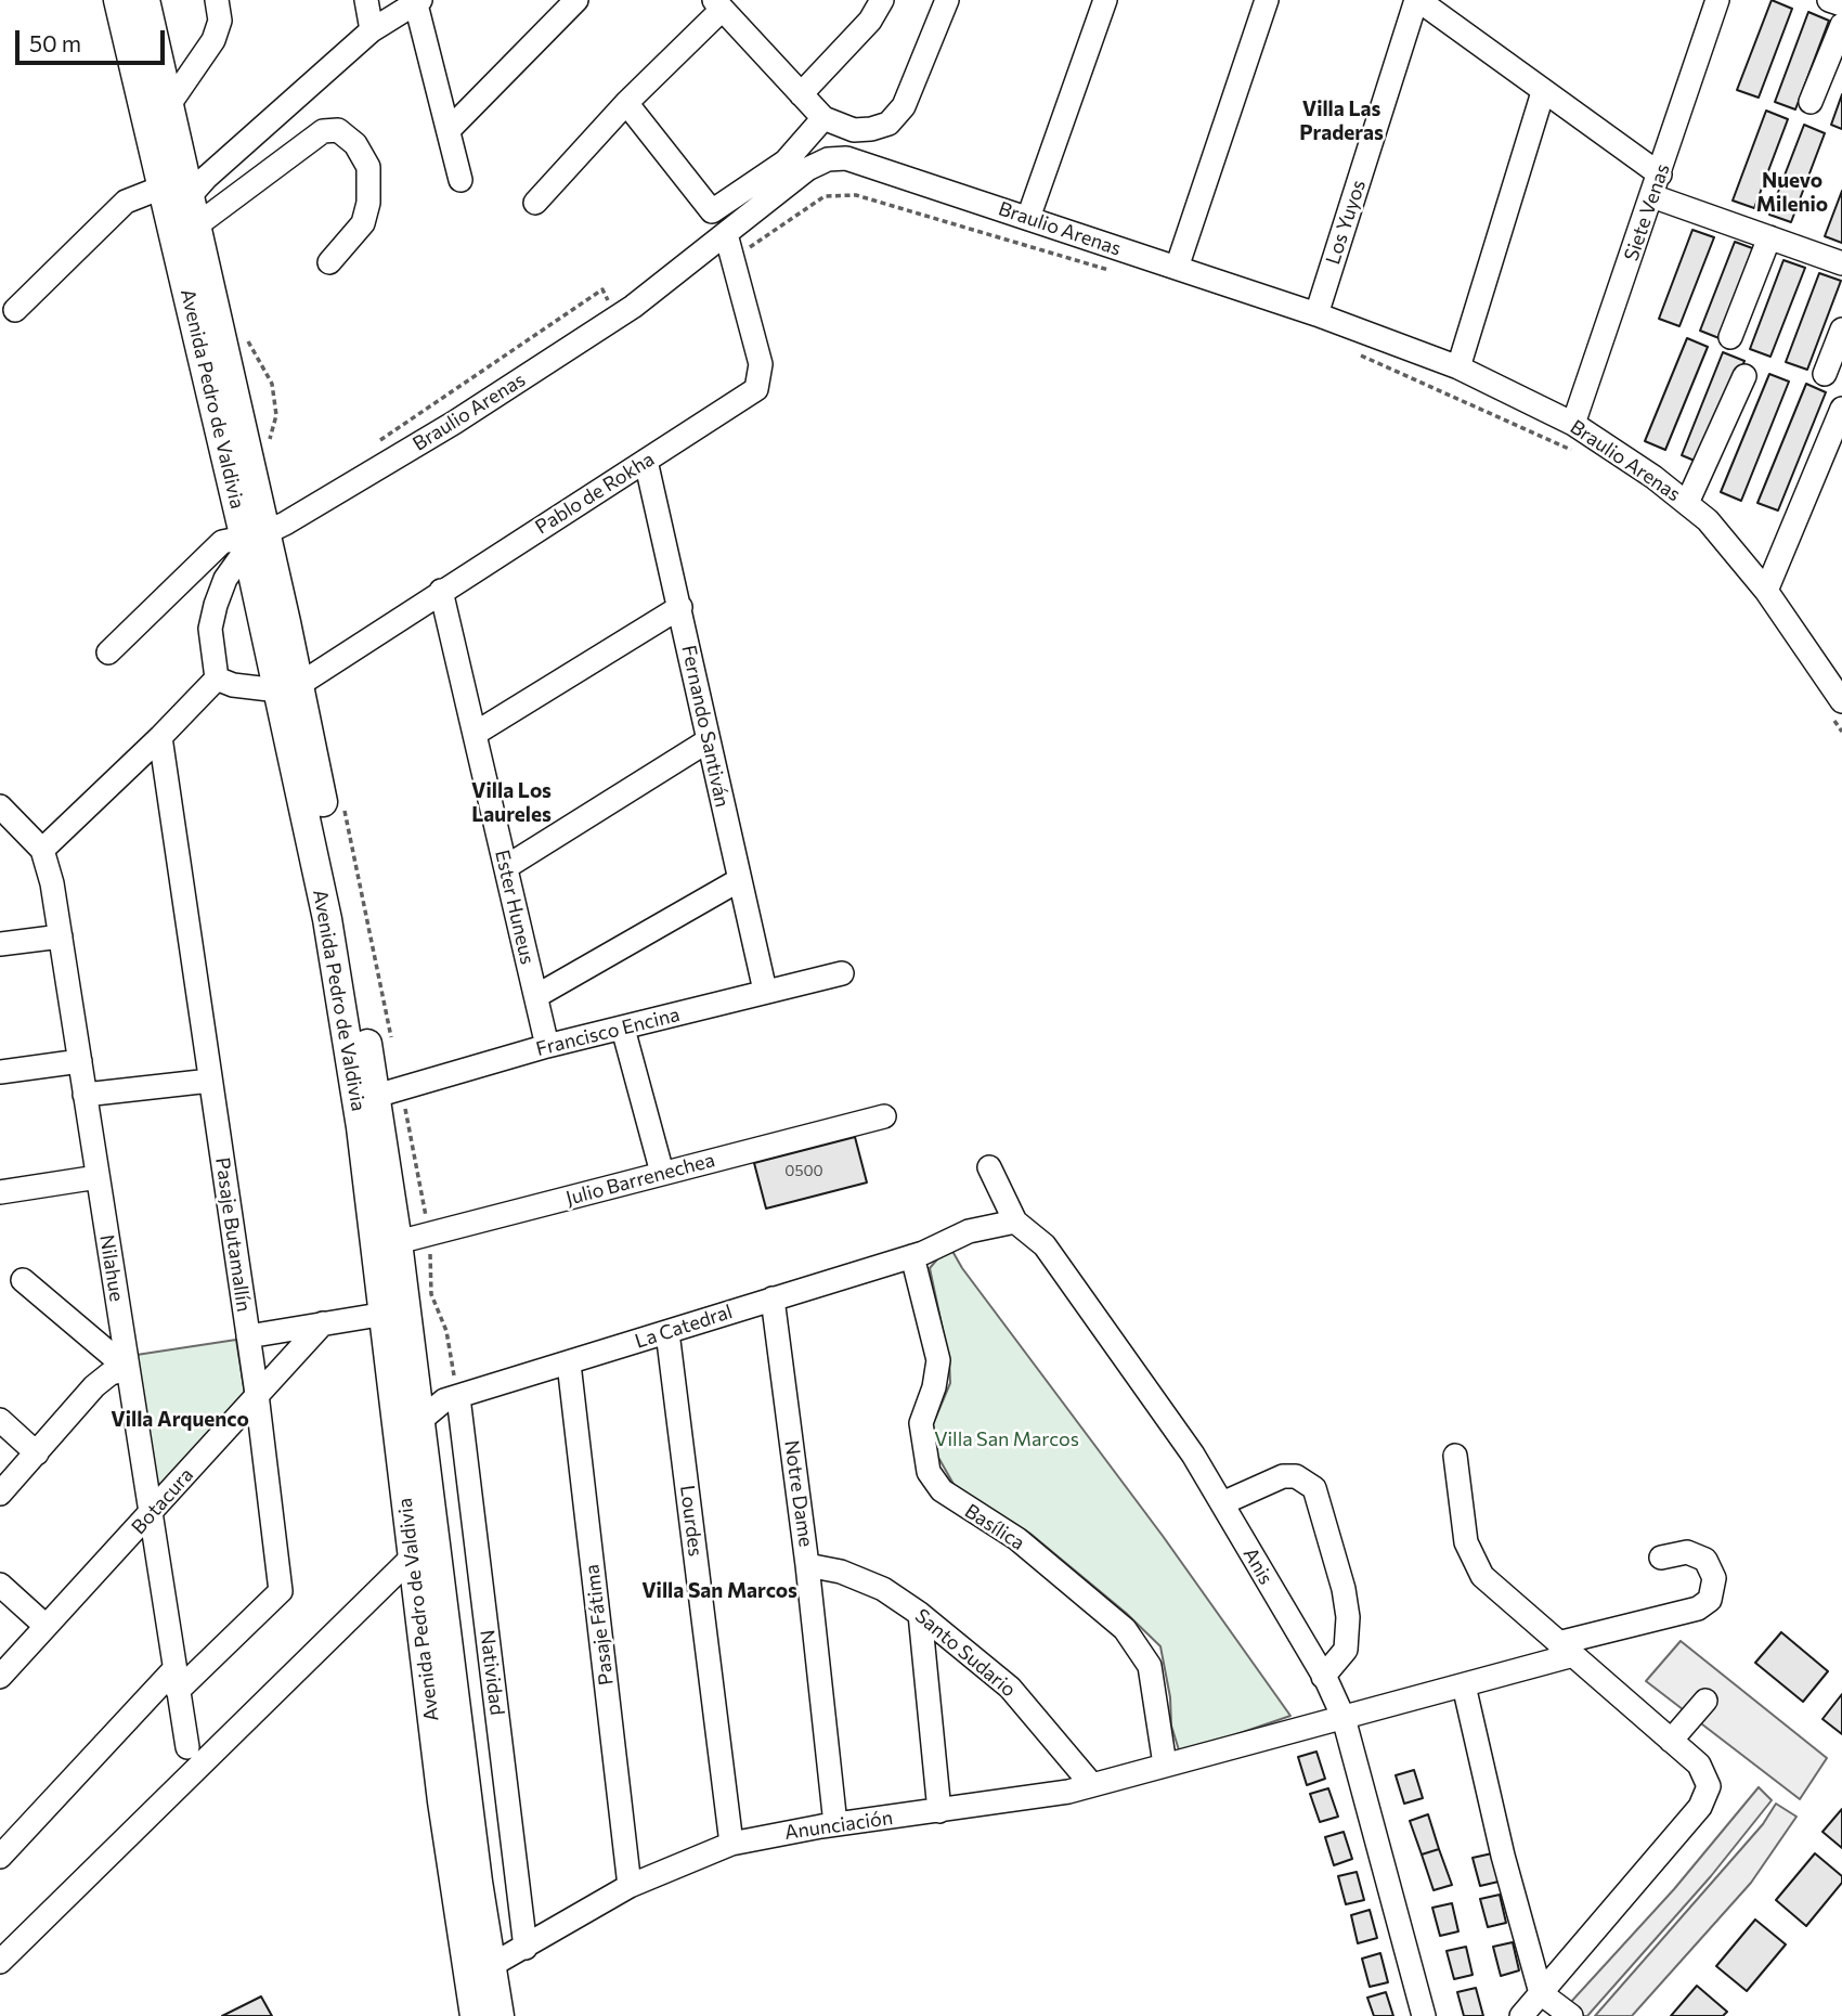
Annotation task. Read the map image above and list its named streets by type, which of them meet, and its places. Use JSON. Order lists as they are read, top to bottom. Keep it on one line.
{"streets":{"main road":["Avenida Pedro de Valdivia"],"street":["Siete Venas","Los Yuyos","Braulio Arenas","Pablo de Rokha","Fernando Santiván","Ester Huneus","Francisco Encina","Julio Barrenechea","Pasaje Butamallín","Nilahue","La Catedral","Notre Dame","Botacura","Lourdes","Basílica","Anis","Pasaje Fátima","Santo Sudario","Natividad","Anunciación"]},"crossings":[["Siete Venas","Braulio Arenas"],["Los Yuyos","Braulio Arenas"],["Braulio Arenas","Avenida Pedro de Valdivia"],["Braulio Arenas","Pablo de Rokha"],["Avenida Pedro de Valdivia","Pablo de Rokha"],["Avenida Pedro de Valdivia","Francisco Encina"],["Avenida Pedro de Valdivia","Julio Barrenechea"],["Avenida Pedro de Valdivia","La Catedral"],["Avenida Pedro de Valdivia","Anunciación"],["Pablo de Rokha","Fernando Santiván"],["Pablo de Rokha","Ester Huneus"],["Fernando Santiván","Francisco Encina"],["Ester Huneus","Francisco Encina"],["Pasaje Butamallín","Nilahue"],["Pasaje Butamallín","Botacura"],["Nilahue","Botacura"],["La Catedral","Notre Dame"],["La Catedral","Lourdes"],["La Catedral","Basílica"],["La Catedral","Anis"],["La Catedral","Pasaje Fátima"],["La Catedral","Natividad"],["Notre Dame","Santo Sudario"],["Notre Dame","Anunciación"],["Lourdes","Anunciación"],["Basílica","Anunciación"],["Anis","Anunciación"],["Pasaje Fátima","Anunciación"],["Santo Sudario","Anunciación"],["Natividad","Anunciación"]],"districts":["Villa Las Praderas","Nuevo Milenio","Villa Los Laureles","Villa Arquenco","Villa San Marcos"],"parks":["Villa San Marcos"],"house_numbers":["0500"],"scale_bar":"50 m"}
